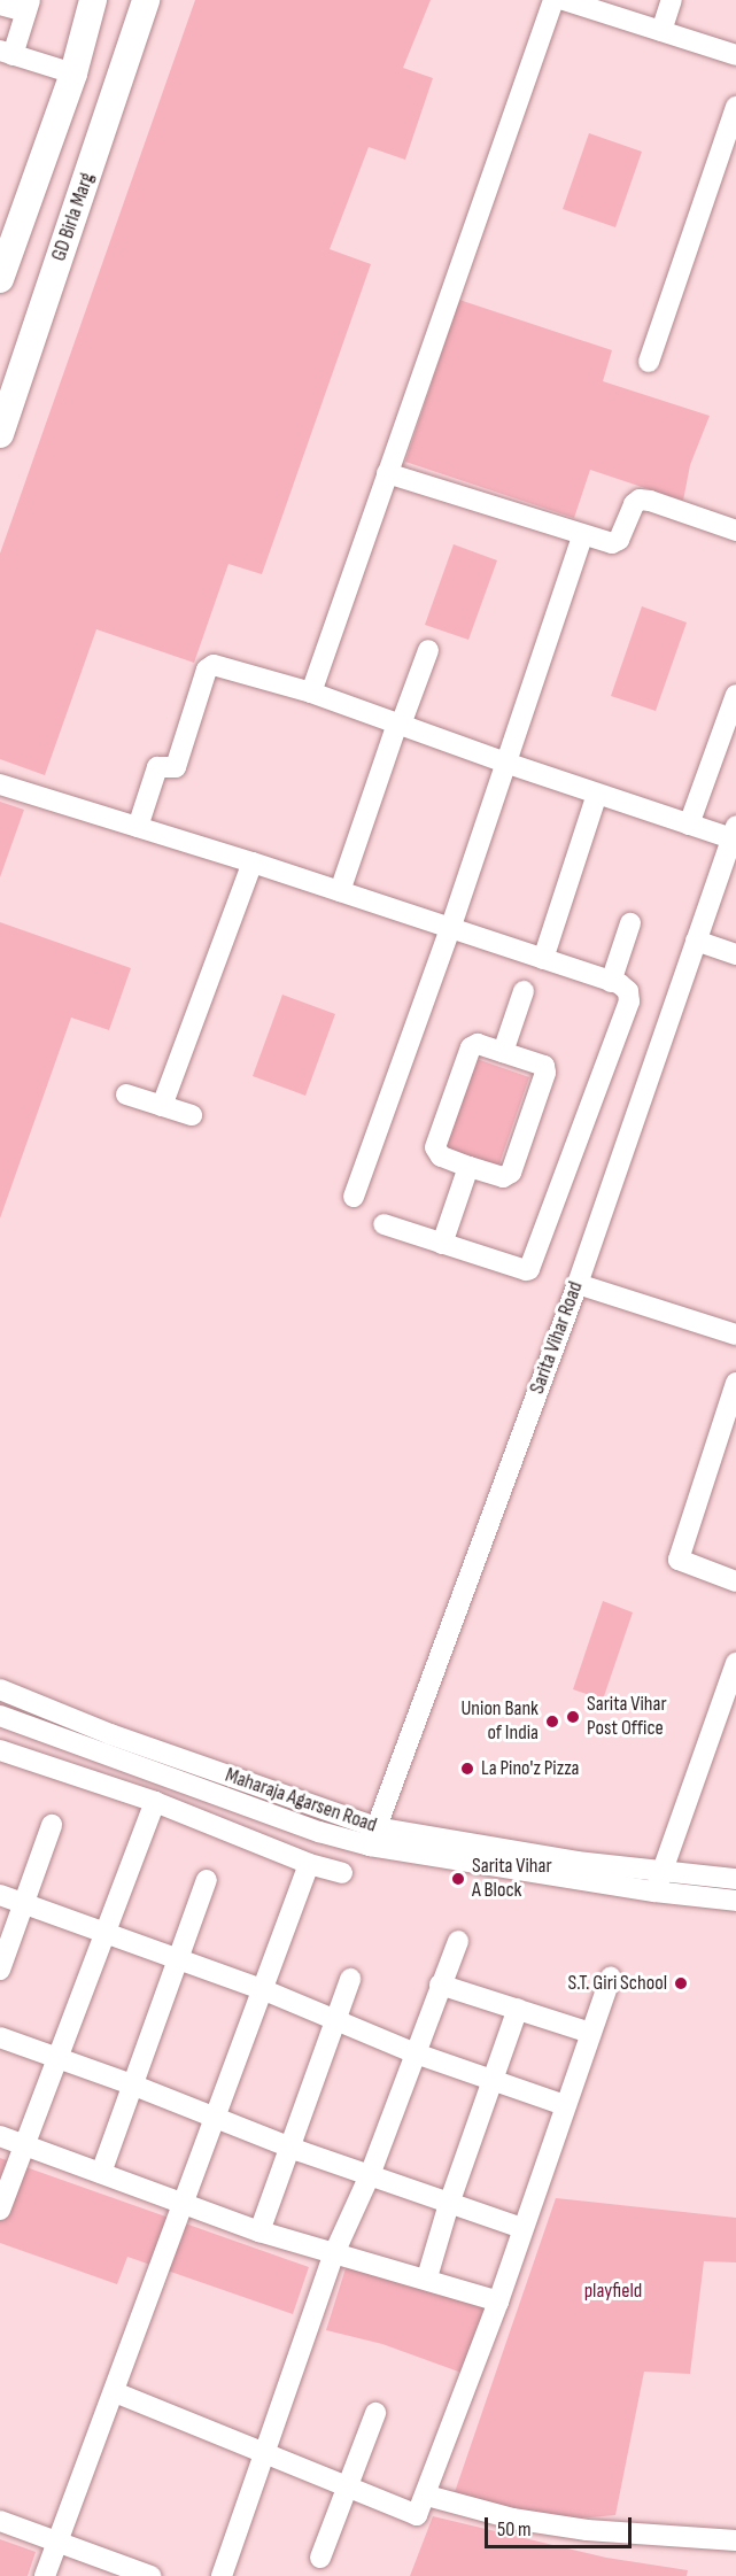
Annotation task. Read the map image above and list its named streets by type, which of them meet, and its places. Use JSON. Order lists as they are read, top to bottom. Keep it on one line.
{"streets":{"main road":["GD Birla Marg"],"street":["Sarita Vihar Road","Maharaja Agarsen Road"]},"crossings":[["Sarita Vihar Road","Maharaja Agarsen Road"]],"parks":["playfield"],"places":["Sarita Vihar Post Office","Union Bank of India","La Pino'z Pizza","Sarita Vihar A Block","S.T. Giri School"],"scale_bar":"50 m"}
